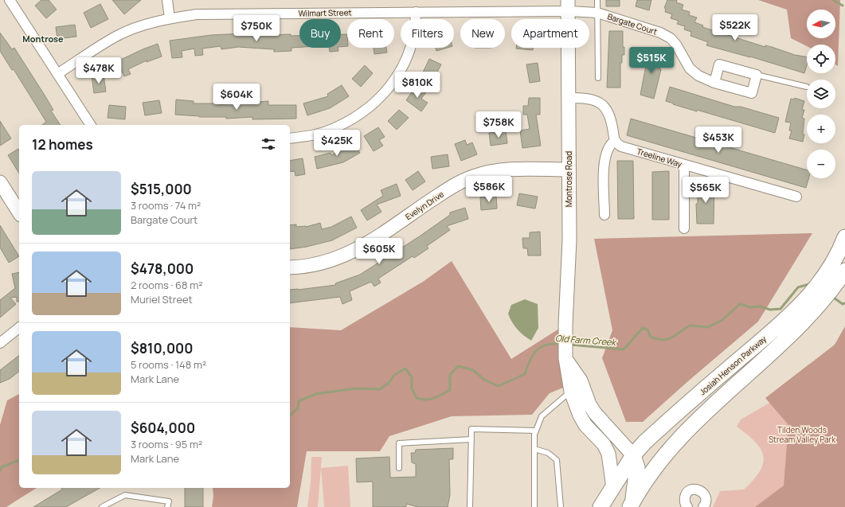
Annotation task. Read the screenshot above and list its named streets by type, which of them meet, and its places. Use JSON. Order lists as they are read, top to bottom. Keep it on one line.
{"streets":{"main road":["Josiah Henson Parkway"],"street":["Wilmart Street","Bargate Court","Treeline Way","Montrose Road","Evelyn Drive"]},"crossings":[["Wilmart Street","Bargate Court"],["Wilmart Street","Montrose Road"],["Bargate Court","Montrose Road"],["Montrose Road","Evelyn Drive"],["Montrose Road","Josiah Henson Parkway"]],"districts":["Montrose"],"water":["Old Farm Creek"],"parks":["Tilden Woods Stream Valley Park"],"north":"left","page":{"map_buttons":["+","−"],"price":["$522K","$750K","$515K","$478K","$810K","$604K","$758K","$453K","$425K","$586K","$565K","$605K"],"chip":["Buy","Rent","Filters","New","Apartment"],"heading":"12 homes","list":[{"name":"$515,000","note":"3 rooms · 74 m² · Bargate Court"},{"name":"$478,000","note":"2 rooms · 68 m² · Muriel Street"},{"name":"$810,000","note":"5 rooms · 148 m² · Mark Lane"},{"name":"$604,000","note":"3 rooms · 95 m² · Mark Lane"}]}}
